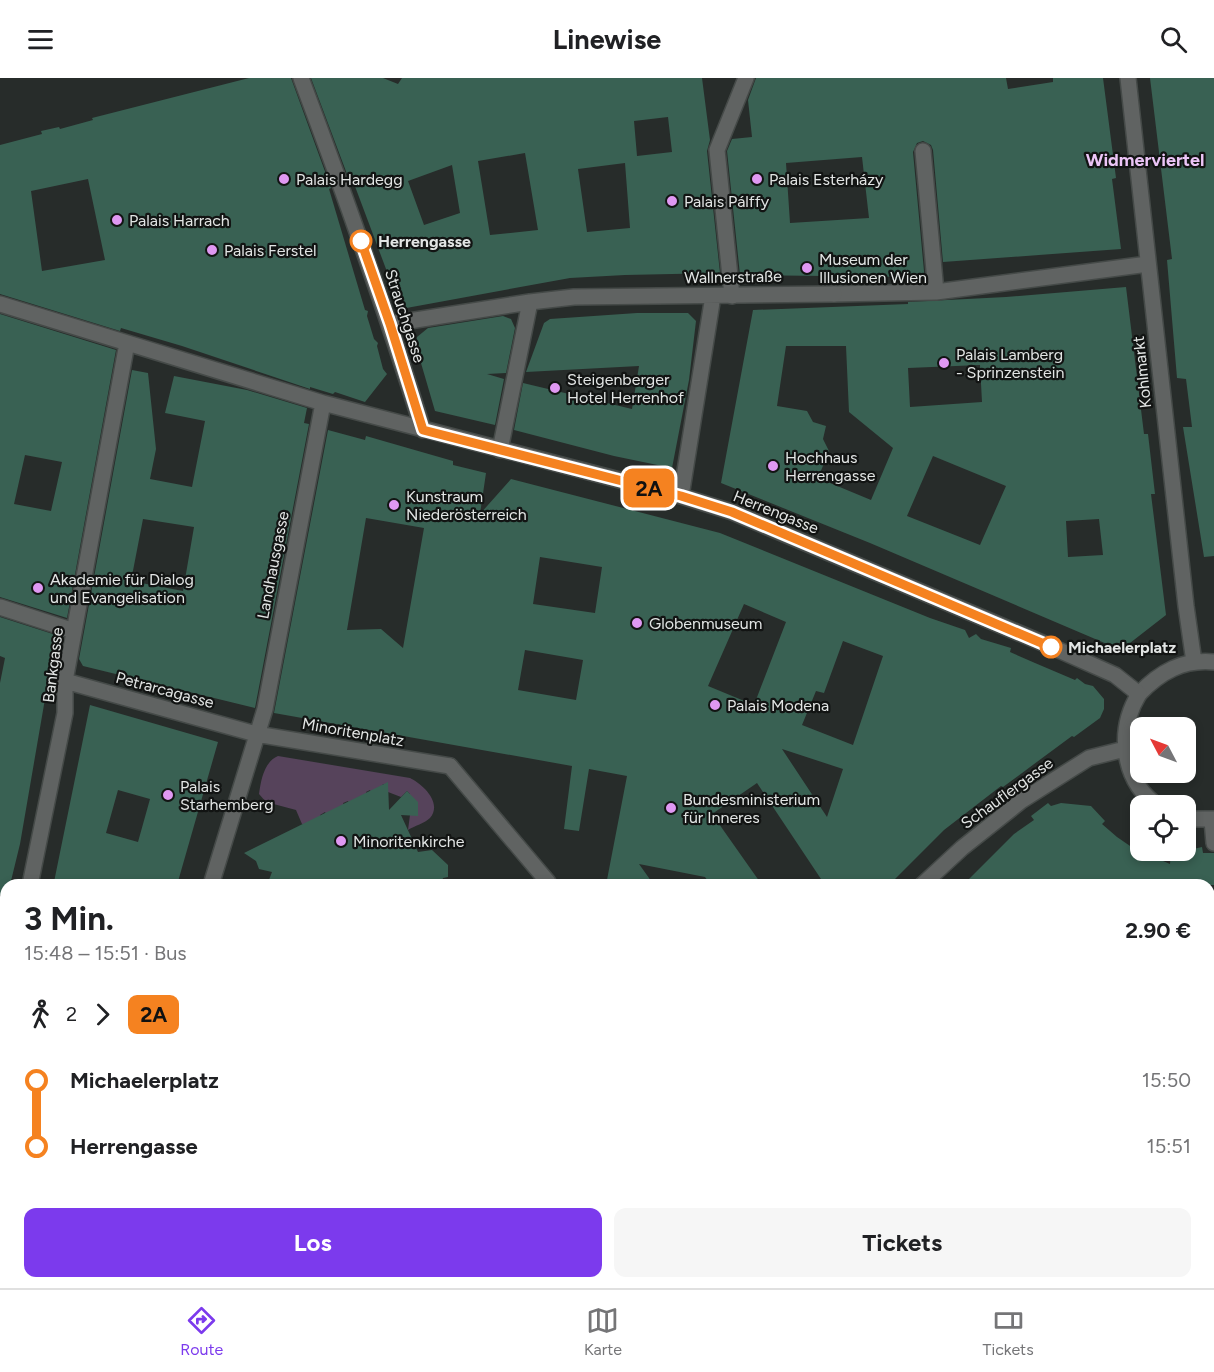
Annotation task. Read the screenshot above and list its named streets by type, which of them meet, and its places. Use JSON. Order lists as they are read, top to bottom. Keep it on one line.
{"streets":{"street":["Wallnerstraße","Strauchgasse","Kohlmarkt","Herrengasse","Landhausgasse","Bankgasse","Petrarcagasse","Minoritenplatz","Schauflergasse"]},"crossings":[["Wallnerstraße","Strauchgasse"],["Wallnerstraße","Kohlmarkt"],["Strauchgasse","Herrengasse"],["Herrengasse","Landhausgasse"],["Herrengasse","Bankgasse"],["Landhausgasse","Petrarcagasse"],["Landhausgasse","Minoritenplatz"],["Bankgasse","Petrarcagasse"],["Petrarcagasse","Minoritenplatz"]],"districts":["Widmerviertel"],"places":["Palais Hardegg","Palais Esterházy","Palais Pálffy","Palais Harrach","Herrengasse","Palais Ferstel","Museum der Illusionen Wien","Palais Lamberg - Sprinzenstein","Steigenberger Hotel Herrenhof","Hochhaus Herrengasse","Kunstraum Niederösterreich","Akademie für Dialog und Evangelisation","Globenmuseum","Michaelerplatz","Palais Modena","Palais Starhemberg","Bundesministerium für Inneres","Minoritenkirche"],"lines":["bus line 2A"],"north":"top left","page":{"header":"Linewise","on_map":"2A","heading":["3 Min.","15:48 – 15:51 · Bus","2.90 €"],"legs":["2","2A"],"list":[{"name":"Michaelerplatz","value":"15:50"},{"name":"Herrengasse","value":"15:51"}],"buttons":["Los","Tickets"],"tabs":["Route","Karte","Tickets"]}}
